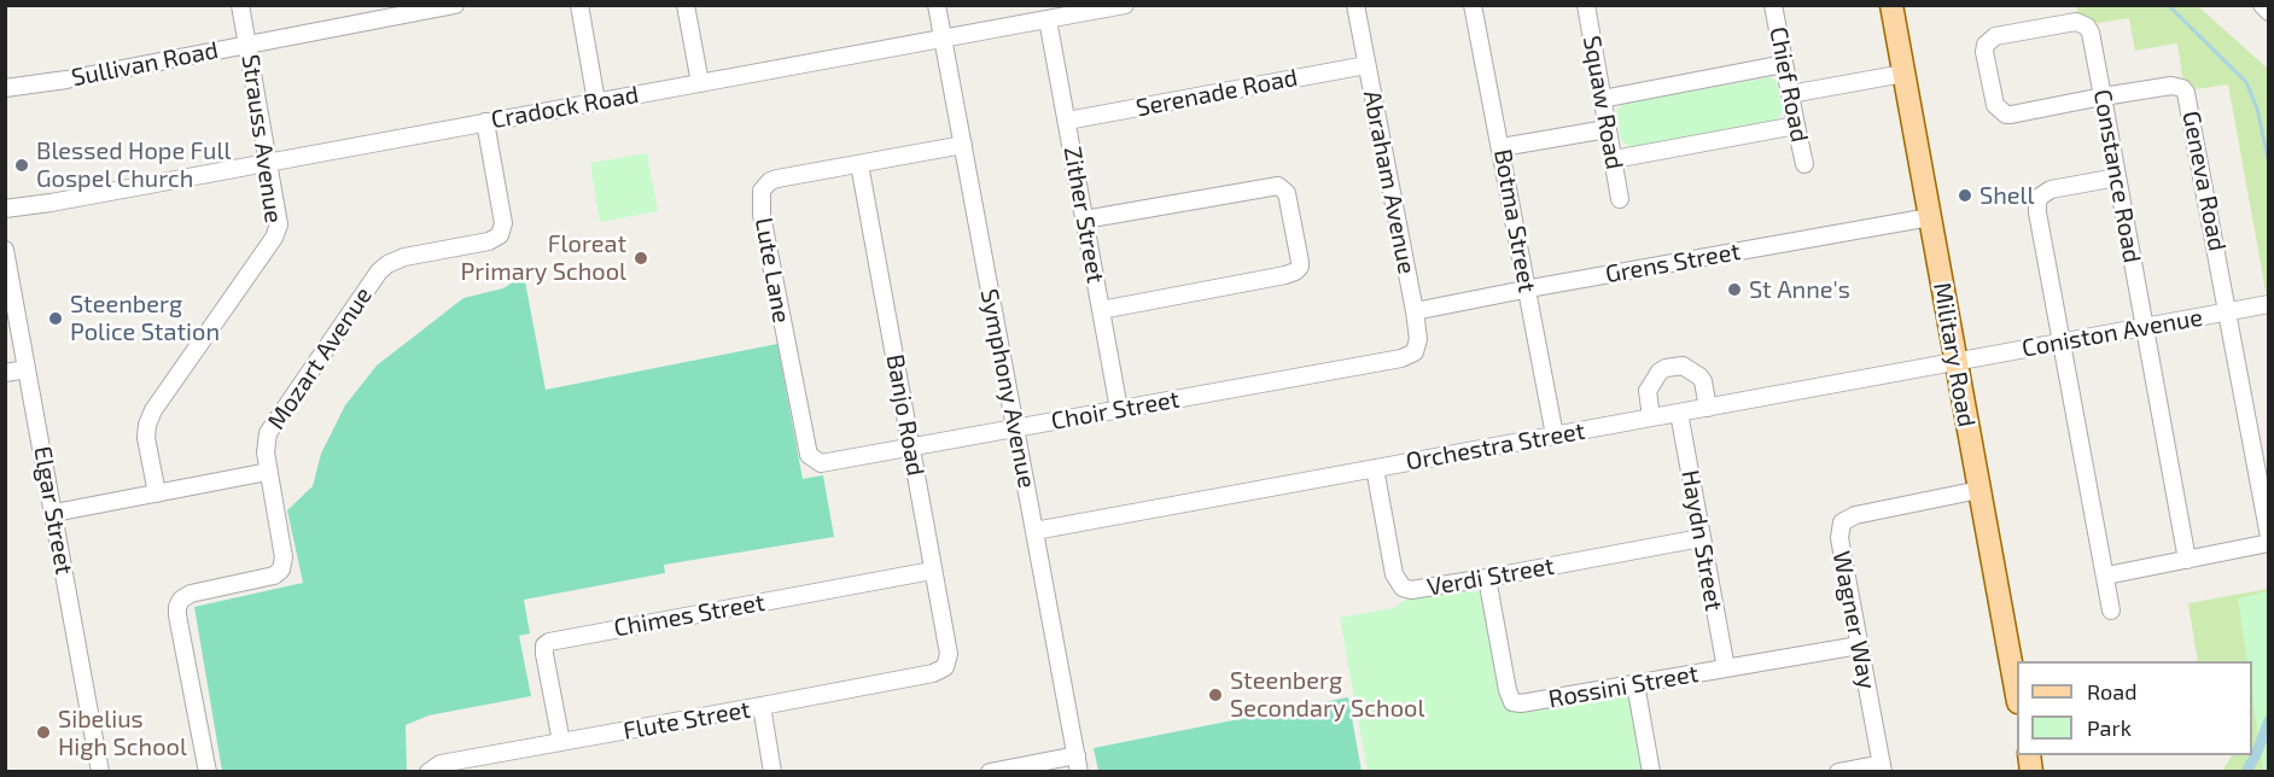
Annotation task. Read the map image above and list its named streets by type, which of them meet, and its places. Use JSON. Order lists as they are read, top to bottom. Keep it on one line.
{"streets":{"main road":["Military Road"],"street":["Sullivan Road","Chief Road","Serenade Road","Squaw Road","Cradock Road","Strauss Avenue","Constance Road","Geneva Road","Abraham Avenue","Zither Street","Botma Street","Grens Street","Lute Lane","Coniston Avenue","Mozart Avenue","Symphony Avenue","Choir Street","Banjo Road","Orchestra Street","Elgar Street","Haydn Street","Verdi Street","Chimes Street","Wagner Way","Rossini Street","Flute Street"]},"crossings":[["Sullivan Road","Strauss Avenue"],["Serenade Road","Abraham Avenue"],["Serenade Road","Zither Street"],["Cradock Road","Strauss Avenue"],["Cradock Road","Zither Street"],["Cradock Road","Mozart Avenue"],["Cradock Road","Symphony Avenue"],["Constance Road","Geneva Road"],["Constance Road","Coniston Avenue"],["Geneva Road","Coniston Avenue"],["Abraham Avenue","Grens Street"],["Abraham Avenue","Choir Street"],["Zither Street","Choir Street"],["Botma Street","Grens Street"],["Botma Street","Orchestra Street"],["Grens Street","Military Road"],["Lute Lane","Symphony Avenue"],["Lute Lane","Choir Street"],["Lute Lane","Banjo Road"],["Coniston Avenue","Military Road"],["Coniston Avenue","Orchestra Street"],["Military Road","Orchestra Street"],["Military Road","Wagner Way"],["Symphony Avenue","Choir Street"],["Symphony Avenue","Orchestra Street"],["Choir Street","Banjo Road"],["Banjo Road","Chimes Street"],["Banjo Road","Flute Street"],["Orchestra Street","Haydn Street"],["Orchestra Street","Verdi Street"],["Haydn Street","Verdi Street"],["Haydn Street","Rossini Street"],["Verdi Street","Rossini Street"],["Chimes Street","Flute Street"],["Wagner Way","Rossini Street"]],"places":["Blessed Hope Full Gospel Church","Shell","Floreat Primary School","St Anne's","Steenberg Police Station","Steenberg Secondary School","Sibelius High School"],"legend":["Road","Park"]}
